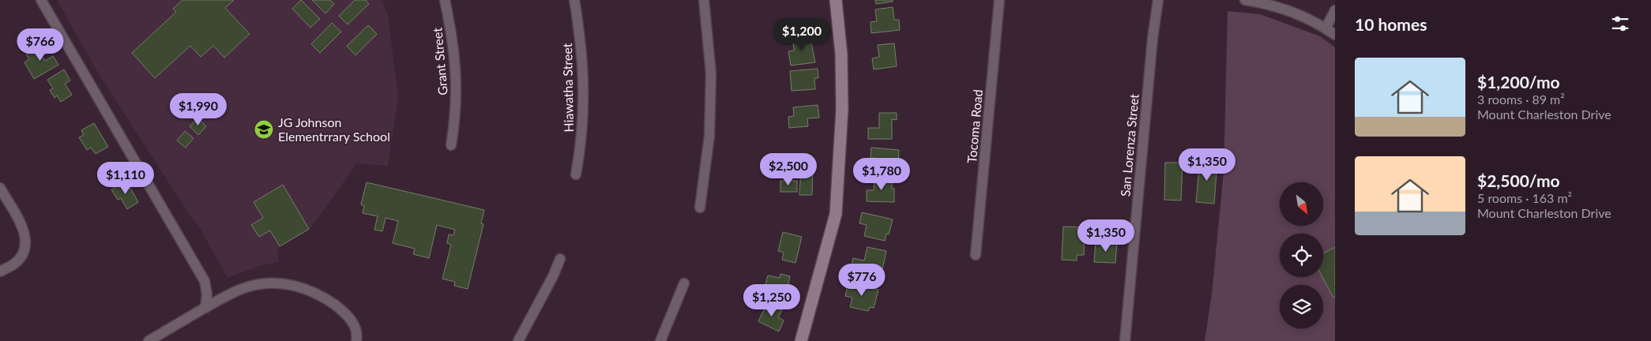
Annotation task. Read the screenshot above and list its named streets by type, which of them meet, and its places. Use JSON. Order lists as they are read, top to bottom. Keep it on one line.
{"streets":{"street":["Grant Street","Hiawatha Street","Tocoma Road","San Lorenza Street"]},"places":{"school or university":["JG Johnson Elementrrary School"]},"north":"bottom right","page":{"heading":"10 homes","price":["$1,200","$766","$1,990","$1,350","$2,500","$1,780","$1,110","$1,350","$776","$1,250"],"list":[{"name":"$1,200/mo","note":"3 rooms · 89 m² · Mount Charleston Drive"},{"name":"$2,500/mo","note":"5 rooms · 163 m² · Mount Charleston Drive"}]}}
